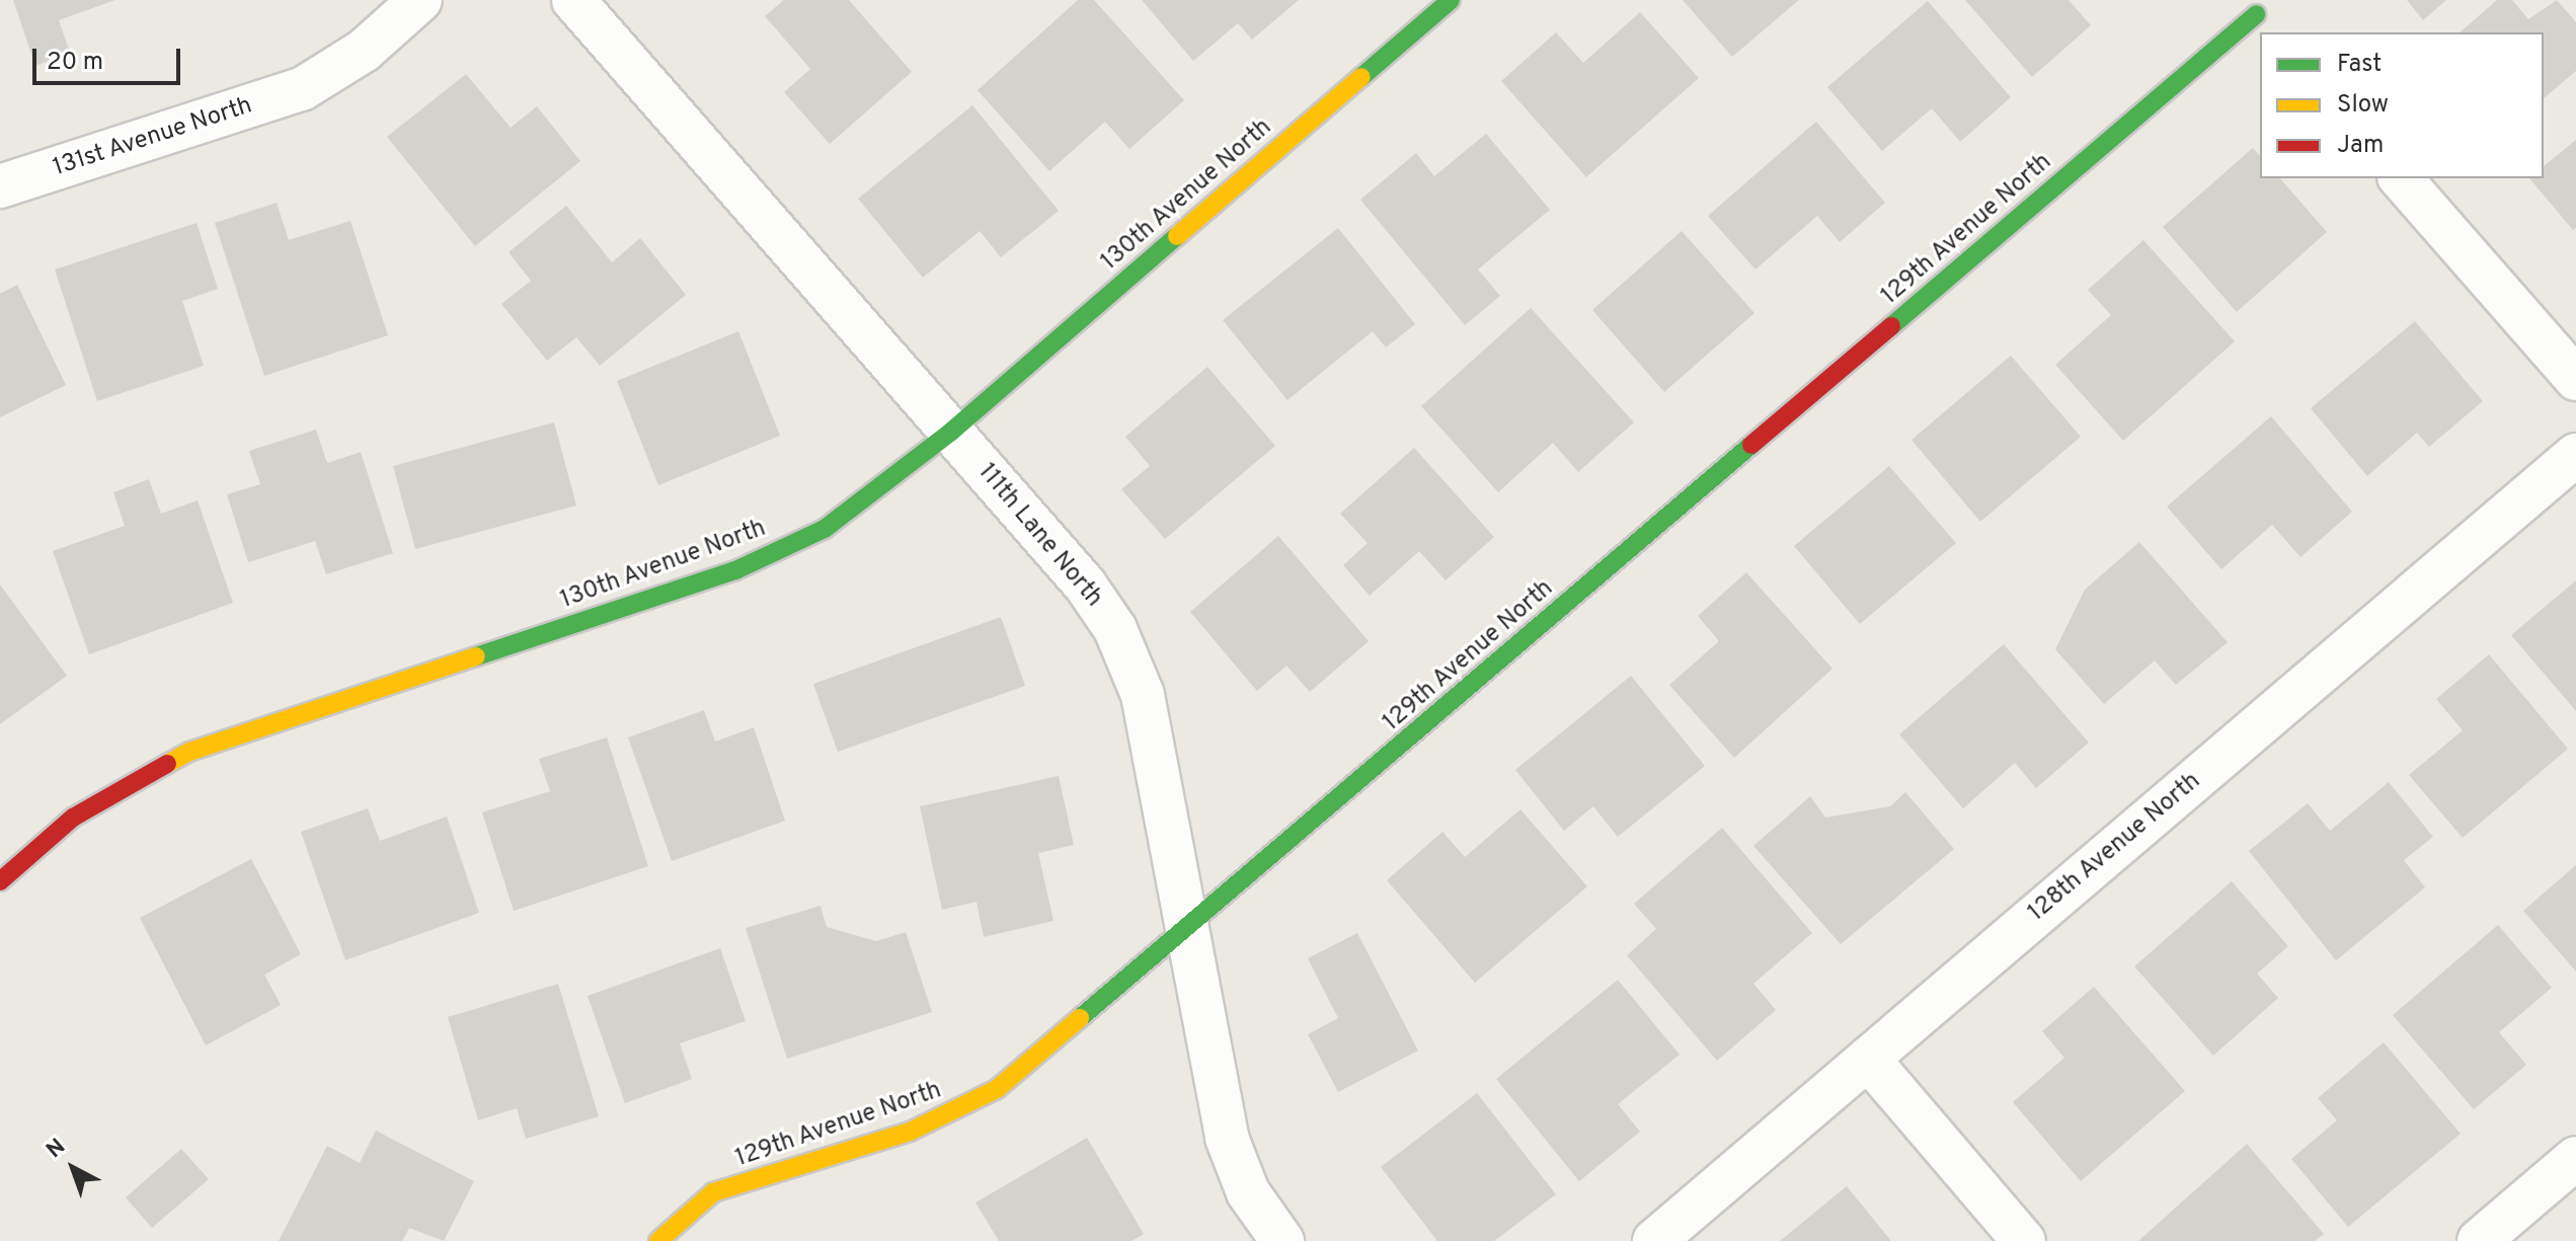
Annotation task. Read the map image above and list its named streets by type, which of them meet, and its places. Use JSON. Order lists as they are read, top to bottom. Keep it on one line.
{"streets":{"street":["131st Avenue North","130th Avenue North","129th Avenue North","111th Lane North","128th Avenue North"]},"crossings":[["130th Avenue North","111th Lane North"],["129th Avenue North","111th Lane North"]],"legend":["Fast","Slow","Jam"],"scale_bar":"20 m","north":"top left"}
